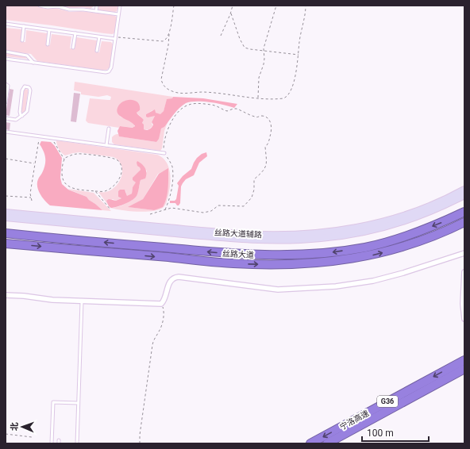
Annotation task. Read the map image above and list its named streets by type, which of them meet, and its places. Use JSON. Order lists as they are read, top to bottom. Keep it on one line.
{"streets":{"highway":["丝路大道","G36","宁洛高速"],"main road":["丝路大道辅路"]},"scale_bar":"100 m","north":"left"}
